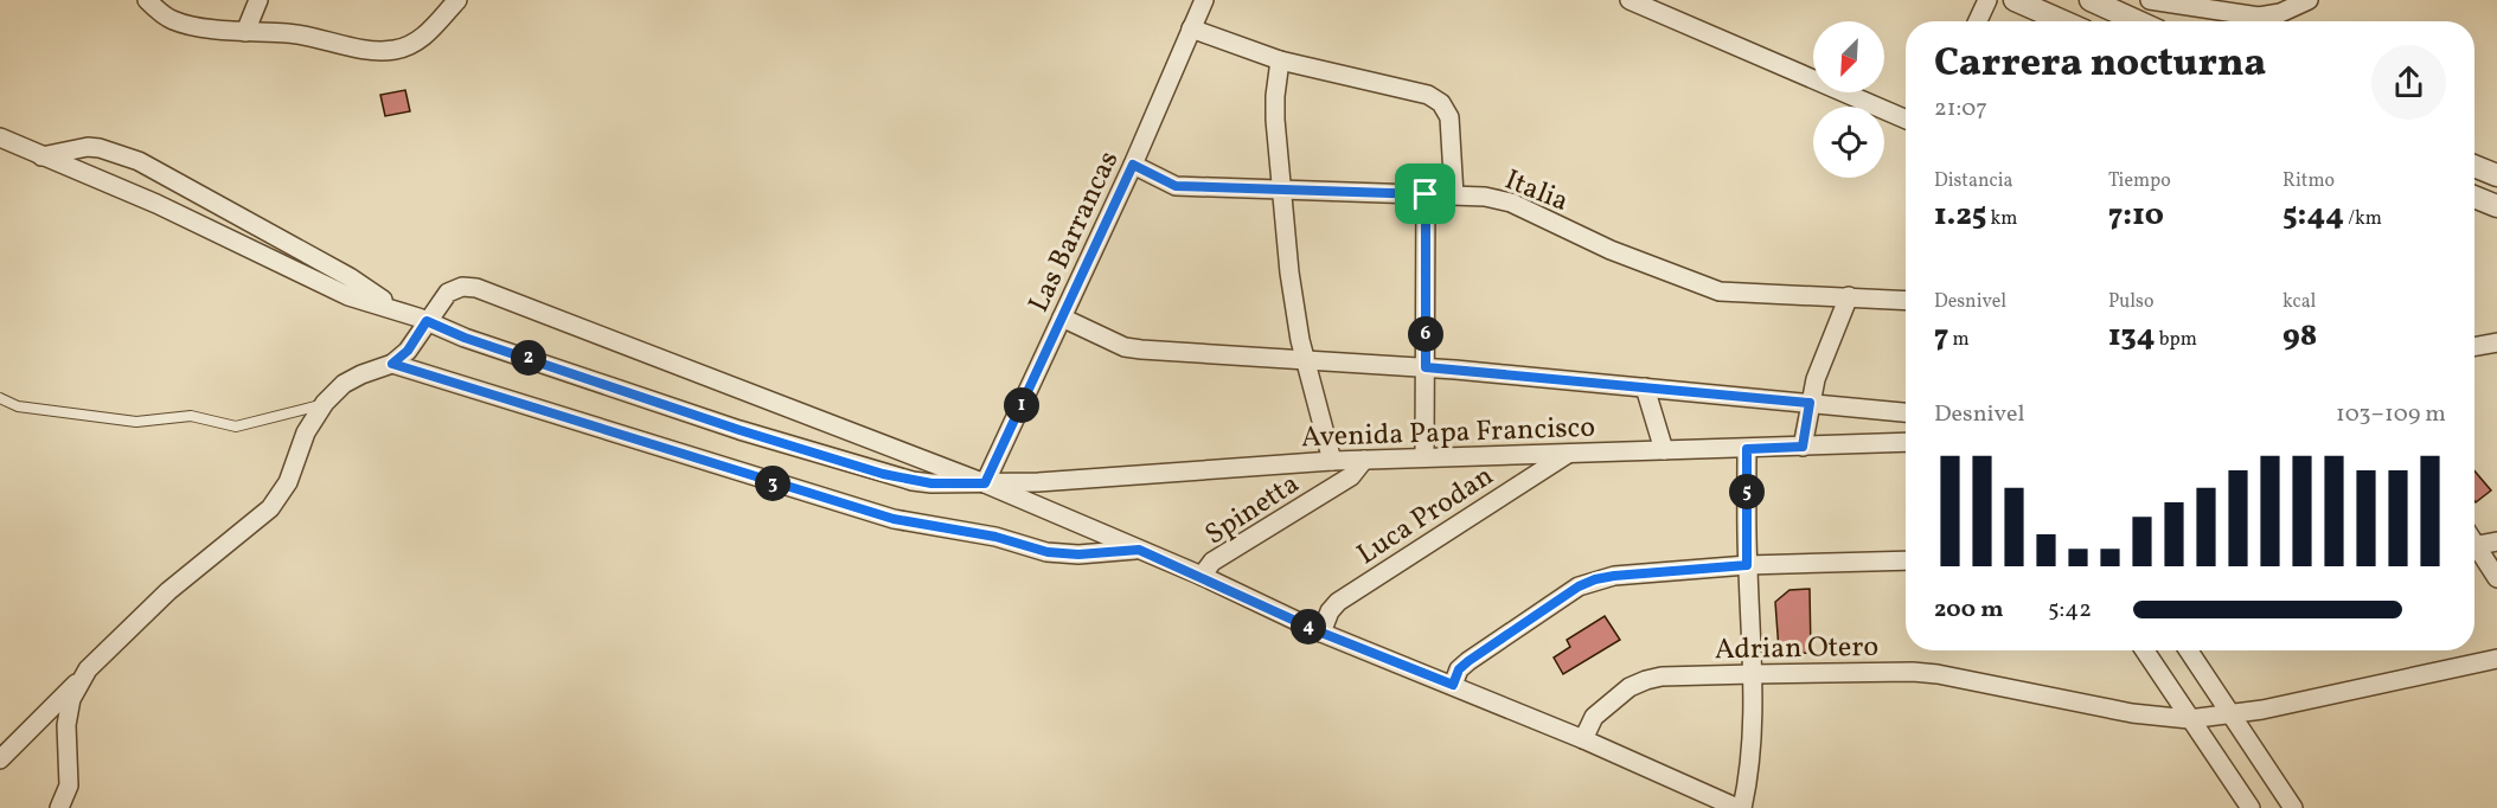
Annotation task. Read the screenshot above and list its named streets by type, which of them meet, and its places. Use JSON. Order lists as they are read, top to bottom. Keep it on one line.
{"streets":{"street":["Italia","Las Barrancas","Avenida Papa Francisco","Spinetta","Luca Prodan","Adrian Otero"]},"crossings":[["Italia","Las Barrancas"],["Las Barrancas","Avenida Papa Francisco"],["Avenida Papa Francisco","Spinetta"],["Avenida Papa Francisco","Luca Prodan"]],"north":"bottom left","page":{"heading":["Carrera nocturna","21:07"],"stats":[["Distancia","1.25 km"],["Tiempo","7:10"],["Ritmo","5:44 /km"],["Desnivel","7 m"],["Pulso","134 bpm"],["kcal","98"]],"pins":["6","2","1","3","5","4"],"chart":["Desnivel","103–109 m"],"list":[{"name":"200 m","note":"5:42"}]}}
